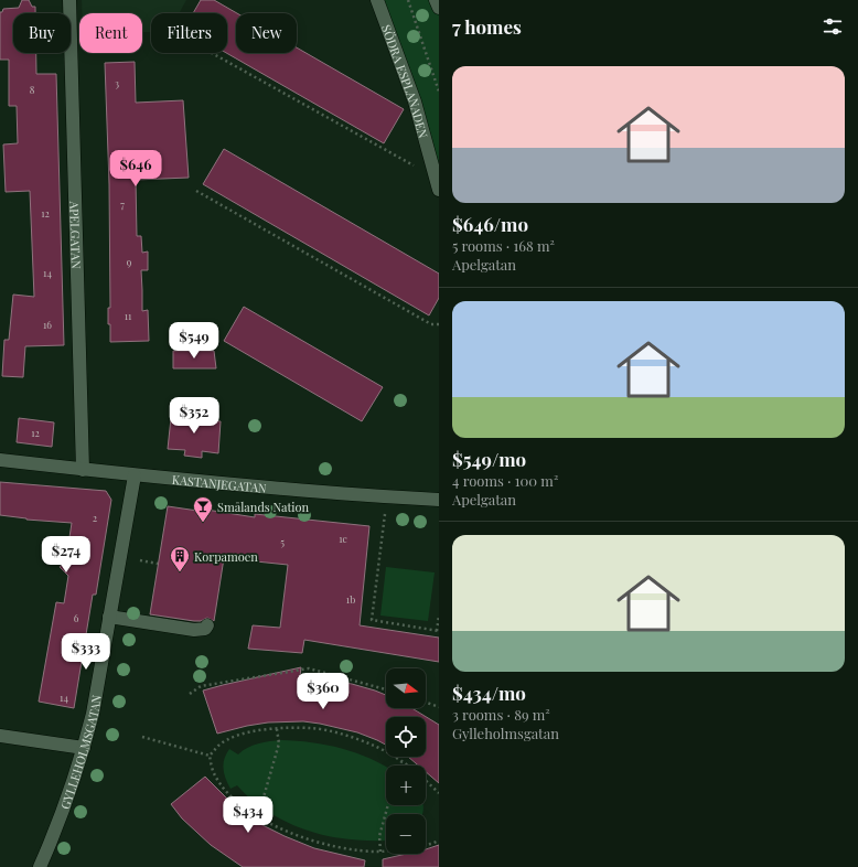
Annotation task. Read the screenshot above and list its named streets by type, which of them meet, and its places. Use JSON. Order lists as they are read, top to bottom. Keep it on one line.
{"streets":{"street":["SÖDRA ESPLANADEN","APELGATAN","KASTANJEGATAN","GYLLEHOLMSGATAN"]},"crossings":[["APELGATAN","KASTANJEGATAN"],["KASTANJEGATAN","GYLLEHOLMSGATAN"]],"places":{"bar":["Smålands Nation"],"building":["Korpamoen"]},"house_numbers":["3","8","7","12","9","14","11","16","12","2","1c","5","1b","6","14"],"north":"right","page":{"heading":"7 homes","chip":["Buy","Rent","Filters","New"],"list":[{"name":"$646/mo","note":"5 rooms · 168 m² · Apelgatan"},{"name":"$549/mo","note":"4 rooms · 100 m² · Apelgatan"},{"name":"$434/mo","note":"3 rooms · 89 m² · Gylleholmsgatan"}],"price":["$646","$549","$352","$274","$333","$360","$434"],"map_buttons":["+","−"]}}
